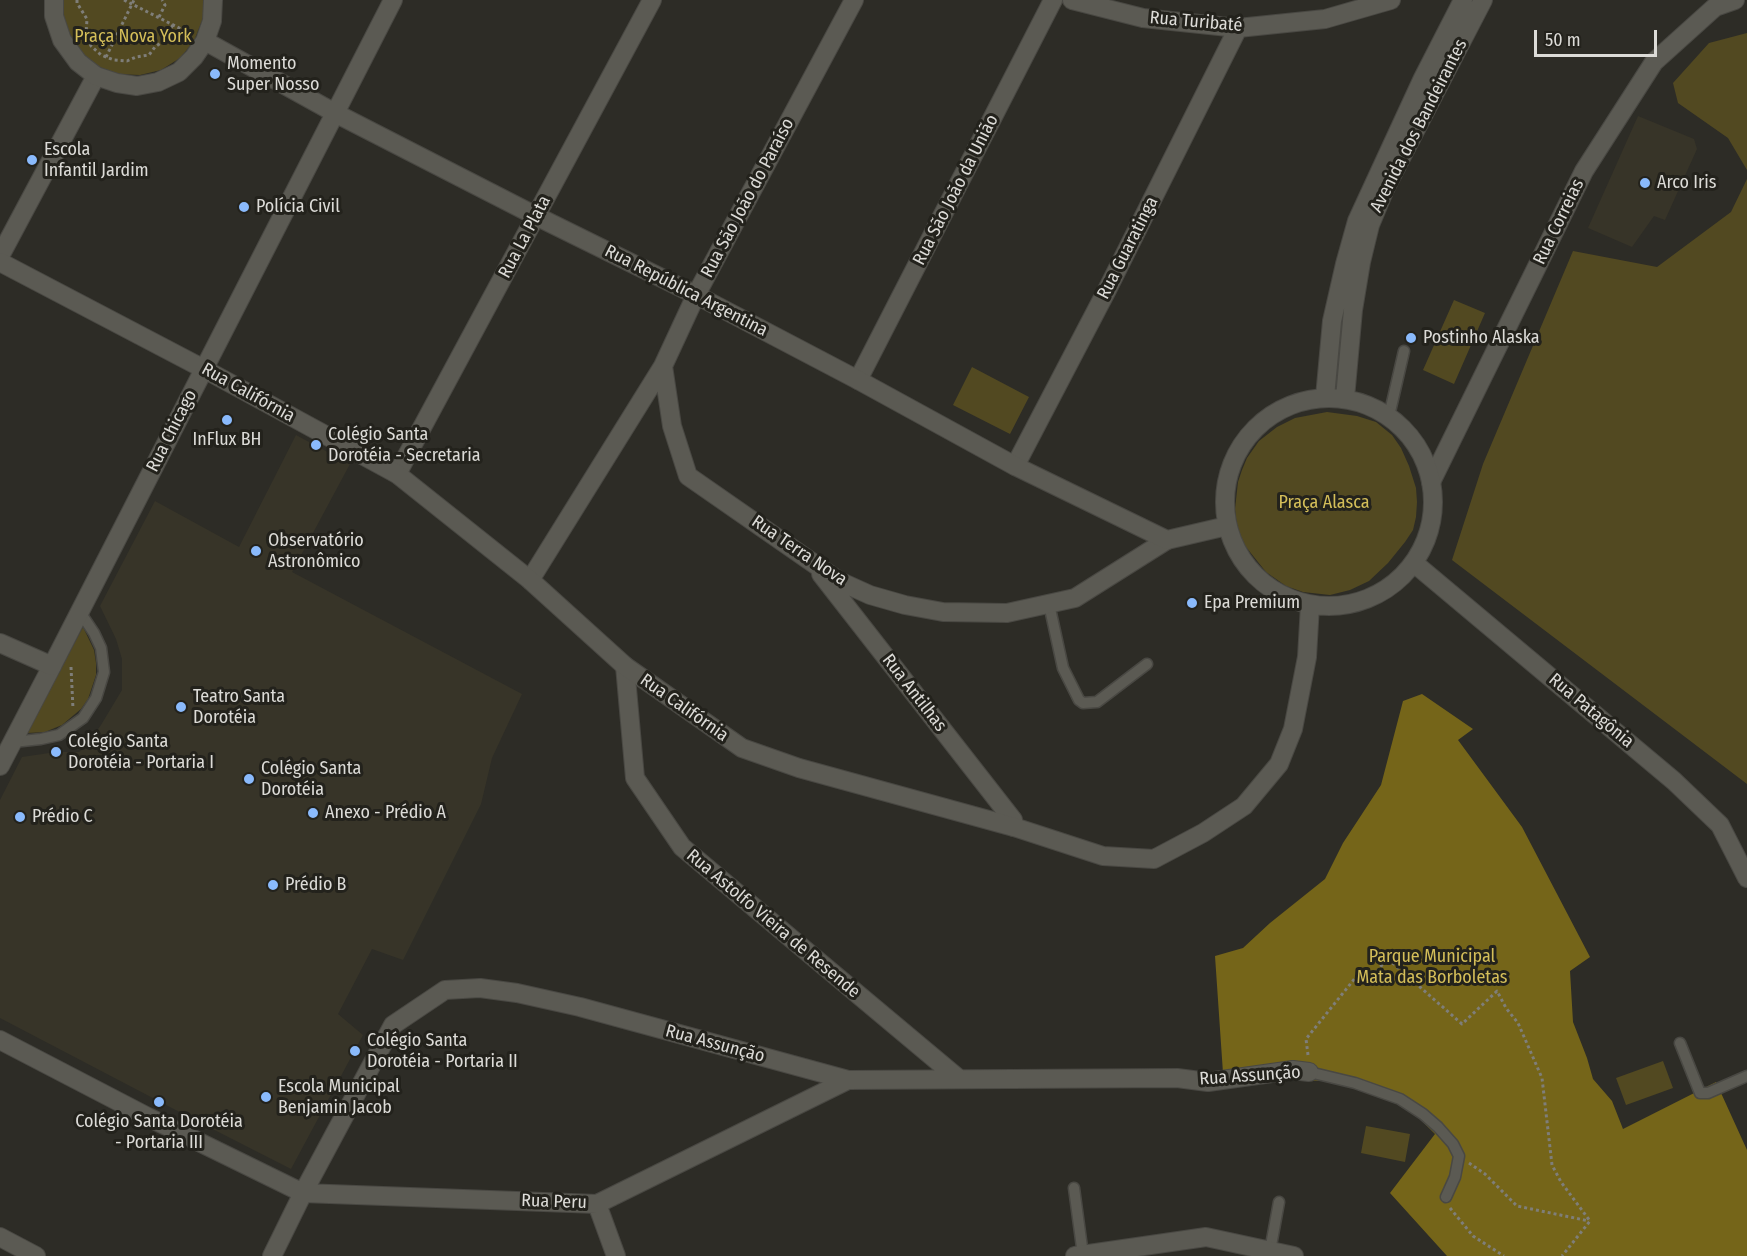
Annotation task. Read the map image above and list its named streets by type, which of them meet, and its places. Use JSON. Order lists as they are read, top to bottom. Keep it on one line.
{"streets":{"street":["Rua Turibaté","Avenida dos Bandeirantes","Rua São João da União","Rua São João do Paraíso","Rua Correias","Rua La Plata","Rua Guaratinga","Rua República Argentina","Rua Califórnia","Rua Chicago","Rua Terra Nova","Rua Antilhas","Rua Patagônia","Rua Astolfo Vieira de Resende","Rua Assunção","Rua Peru"]},"crossings":[["Rua Turibaté","Rua Guaratinga"],["Avenida dos Bandeirantes","Rua Correias"],["Avenida dos Bandeirantes","Rua Califórnia"],["Avenida dos Bandeirantes","Rua Terra Nova"],["Avenida dos Bandeirantes","Rua Patagônia"],["Rua São João da União","Rua República Argentina"],["Rua São João do Paraíso","Rua República Argentina"],["Rua São João do Paraíso","Rua Califórnia"],["Rua São João do Paraíso","Rua Terra Nova"],["Rua Correias","Rua Califórnia"],["Rua Correias","Rua Terra Nova"],["Rua Correias","Rua Patagônia"],["Rua La Plata","Rua República Argentina"],["Rua La Plata","Rua Califórnia"],["Rua Guaratinga","Rua República Argentina"],["Rua República Argentina","Rua Chicago"],["Rua República Argentina","Rua Terra Nova"],["Rua Califórnia","Rua Chicago"],["Rua Califórnia","Rua Terra Nova"],["Rua Califórnia","Rua Antilhas"],["Rua Califórnia","Rua Patagônia"],["Rua Califórnia","Rua Astolfo Vieira de Resende"],["Rua Terra Nova","Rua Antilhas"],["Rua Terra Nova","Rua Patagônia"],["Rua Astolfo Vieira de Resende","Rua Assunção"],["Rua Assunção","Rua Peru"]],"parks":["Praça Nova York","Praça Alasca","Parque Municipal Mata das Borboletas"],"places":["Momento Super Nosso","Escola Infantil Jardim","Arco Iris","Polícia Civil","Postinho Alaska","InFlux BH","Colégio Santa Dorotéia - Secretaria","Observatório Astronômico","Epa Premium","Teatro Santa Dorotéia","Colégio Santa Dorotéia - Portaria I","Colégio Santa Dorotéia","Anexo - Prédio A","Prédio C","Prédio B","Colégio Santa Dorotéia - Portaria II","Escola Municipal Benjamin Jacob","Colégio Santa Dorotéia - Portaria III"],"scale_bar":"50 m"}
